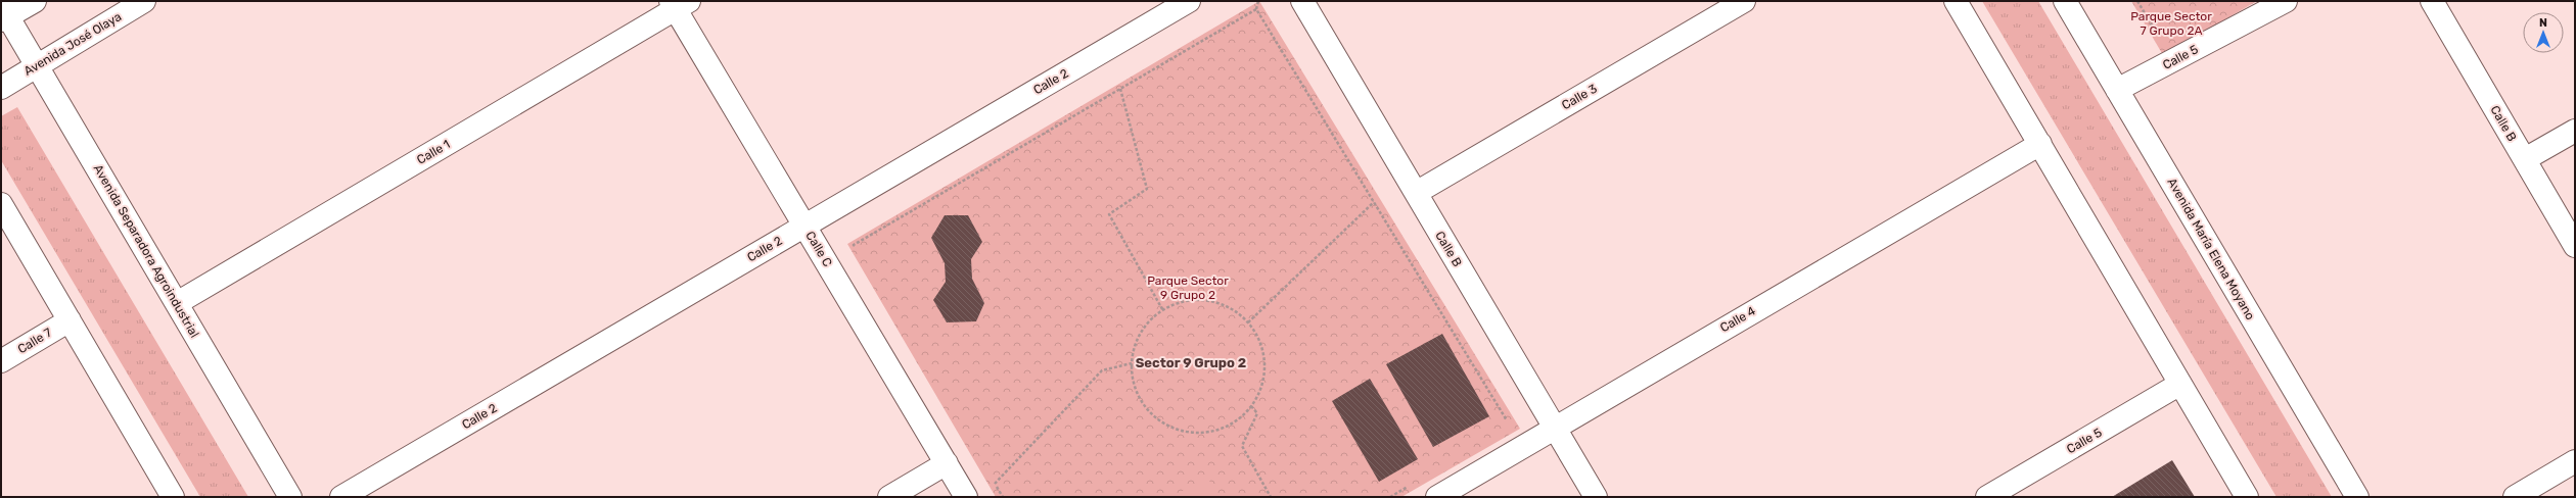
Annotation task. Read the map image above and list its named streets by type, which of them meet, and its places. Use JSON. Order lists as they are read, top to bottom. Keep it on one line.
{"streets":{"street":["Avenida José Olaya","Calle 5","Calle 2","Calle 3","Calle B","Calle 1","Calle C","Avenida María Elena Moyano","Avenida Separadora Agroindustrial","Calle 4","Calle 7"]},"crossings":[["Avenida José Olaya","Avenida Separadora Agroindustrial"],["Calle 5","Avenida María Elena Moyano"],["Calle 2","Calle C"],["Calle 3","Calle B"],["Calle B","Calle 4"],["Calle 1","Calle C"],["Calle 1","Avenida Separadora Agroindustrial"]],"districts":["Sector 9 Grupo 2"],"parks":["Parque Sector 7 Grupo 2A","Parque Sector 9 Grupo 2"],"north":"top"}
